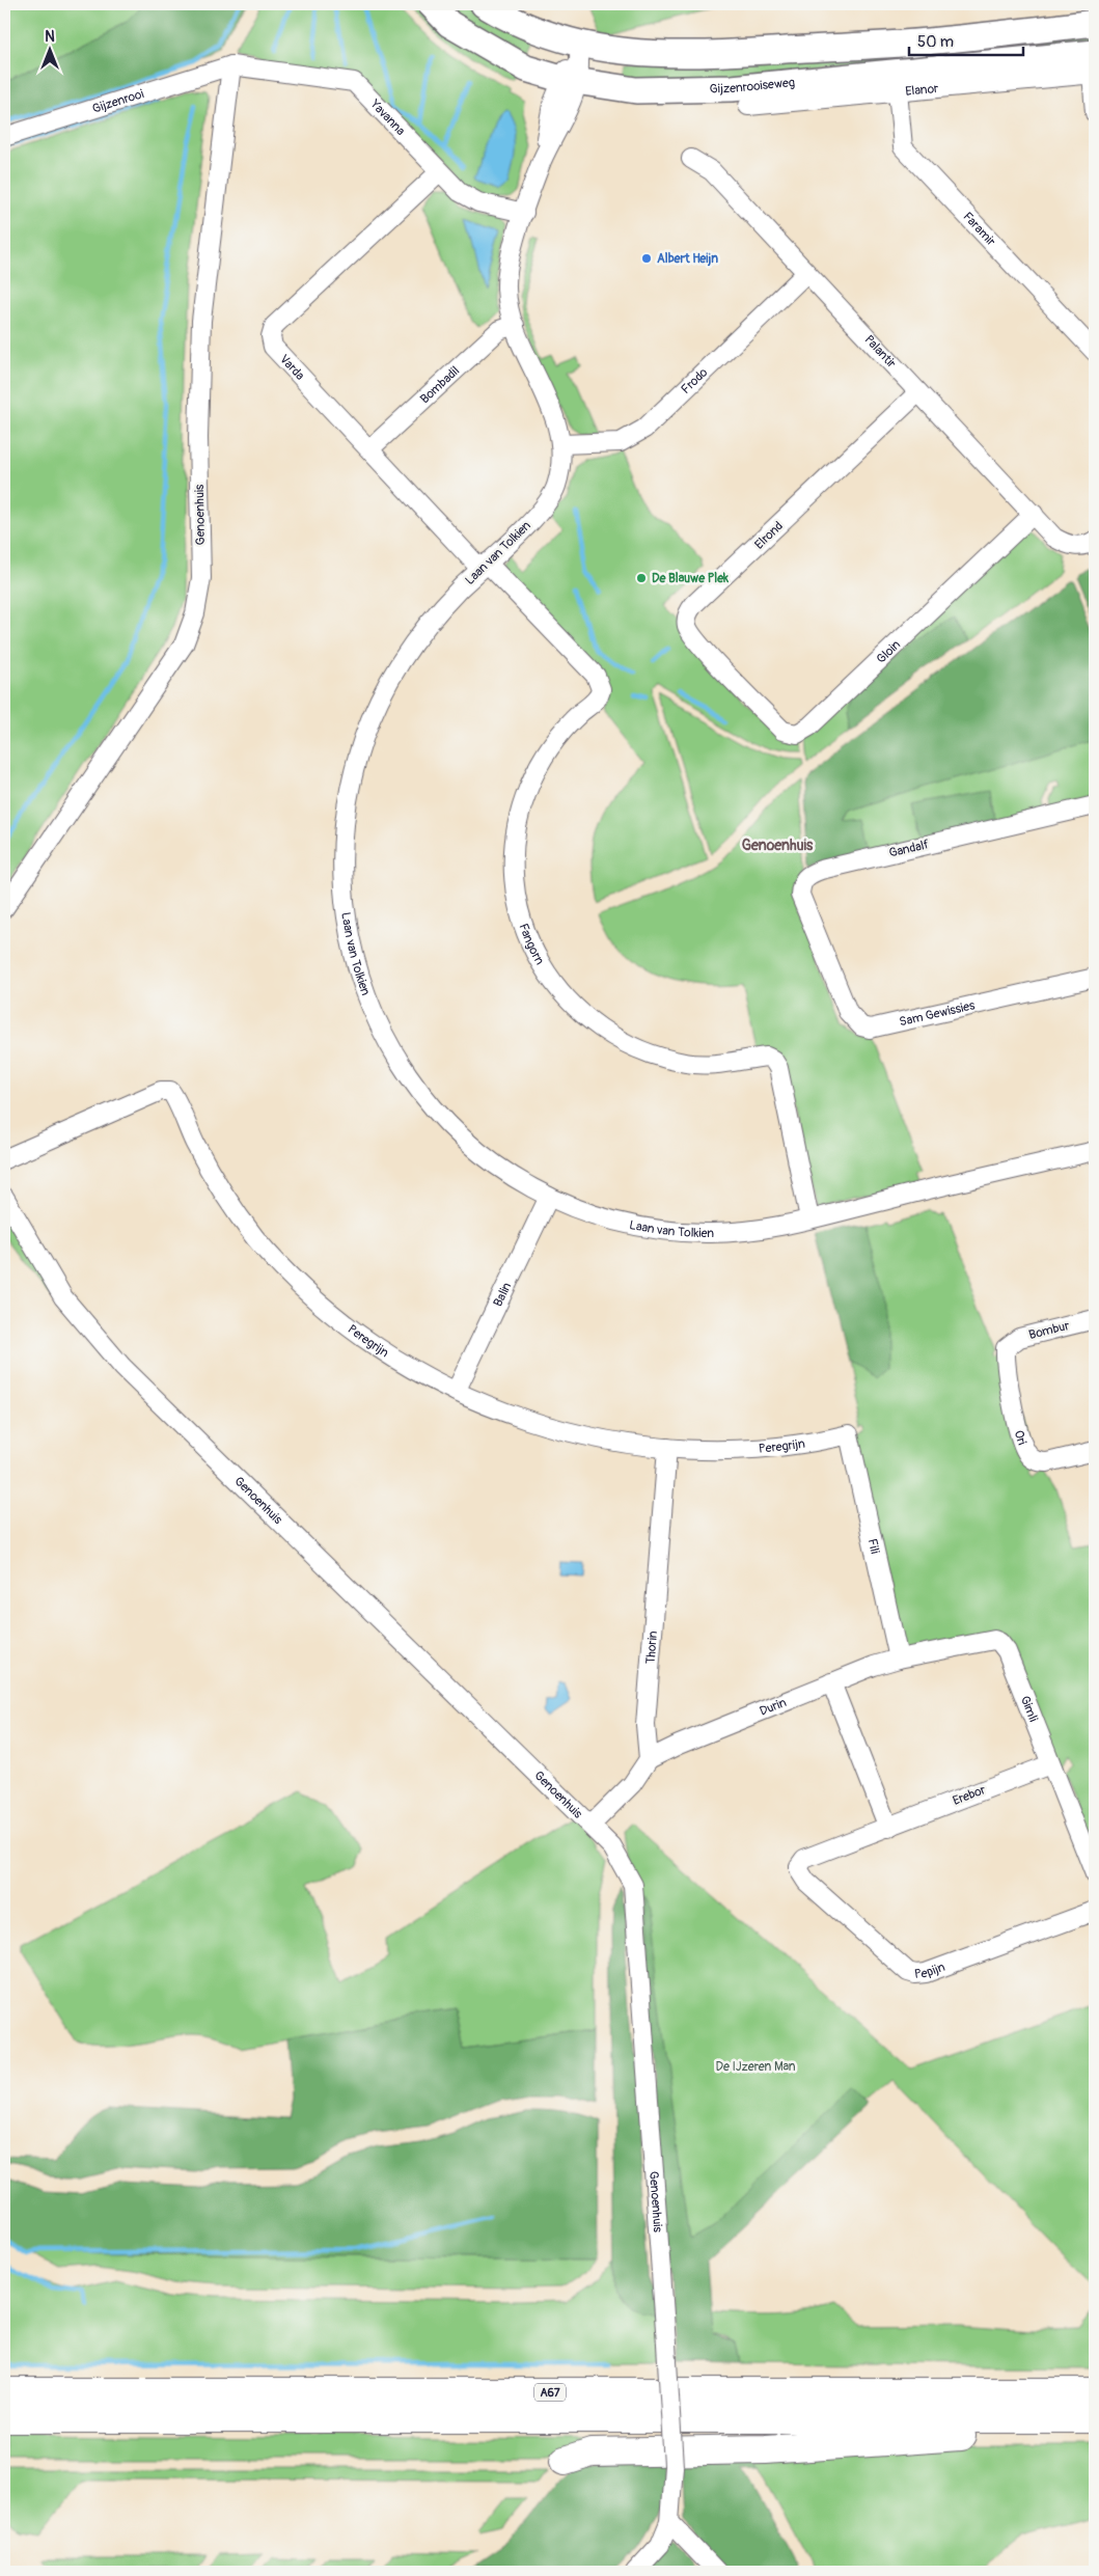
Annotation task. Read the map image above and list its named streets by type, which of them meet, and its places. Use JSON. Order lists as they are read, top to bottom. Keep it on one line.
{"streets":{"highway":["A67"],"main road":["Gijzenrooiseweg"],"street":["Elanor","Gijzenrooi","Yavanna","Faramir","Palantir","Varda","Frodo","Bombadil","Genoenhuis","Elrond","Laan van Tolkien","Gloin","Gandalf","Fangorn","Sam Gewissies","Balin","Bombur","Peregrijn","Ori","Fili","Thorin","Durin","Gimli","Erebor","Pepijn"]},"crossings":[["Gijzenrooiseweg","Elanor"],["Gijzenrooiseweg","Laan van Tolkien"],["Elanor","Faramir"],["Gijzenrooi","Yavanna"],["Gijzenrooi","Genoenhuis"],["Yavanna","Varda"],["Yavanna","Genoenhuis"],["Yavanna","Laan van Tolkien"],["Palantir","Frodo"],["Palantir","Elrond"],["Palantir","Gloin"],["Varda","Bombadil"],["Varda","Laan van Tolkien"],["Varda","Fangorn"],["Frodo","Laan van Tolkien"],["Bombadil","Laan van Tolkien"],["Elrond","Gloin"],["Laan van Tolkien","Fangorn"],["Laan van Tolkien","Balin"],["Gandalf","Sam Gewissies"],["Balin","Peregrijn"],["Bombur","Ori"],["Peregrijn","Fili"],["Peregrijn","Thorin"],["Fili","Durin"],["Fili","Gimli"],["Thorin","Durin"],["Durin","Gimli"],["Gimli","Erebor"],["Erebor","Pepijn"]],"districts":["Genoenhuis"],"parks":["De IJzeren Man"],"places":["Albert Heijn","De Blauwe Plek"],"scale_bar":"50 m","north":"top"}
